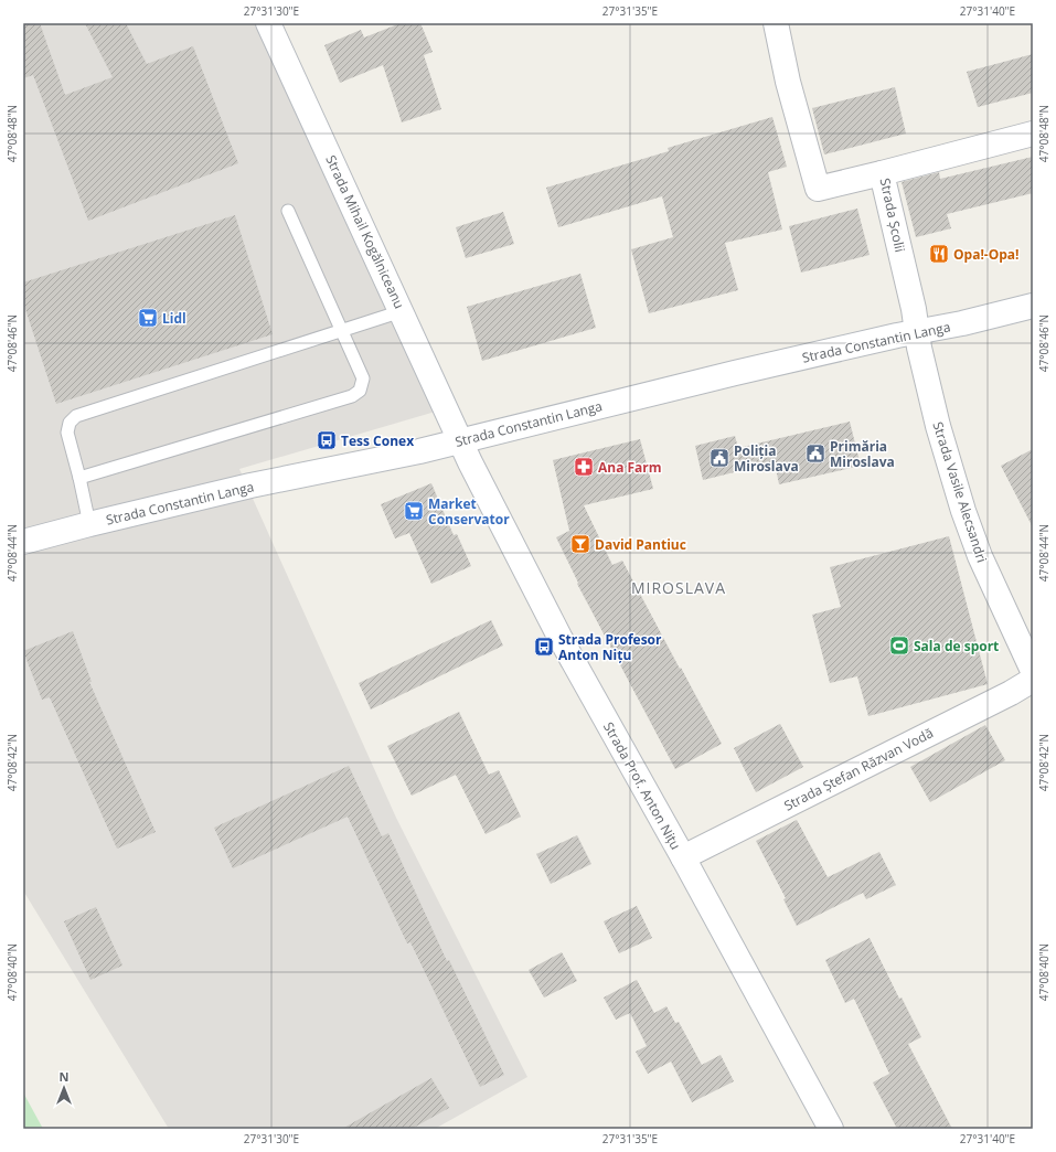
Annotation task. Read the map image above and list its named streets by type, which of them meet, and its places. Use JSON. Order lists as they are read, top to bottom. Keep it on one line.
{"streets":{"street":["Strada Școlii","Strada Mihail Kogălniceanu","Strada Constantin Langa","Strada Vasile Alecsandri","Strada Ștefan Răzvan Vodă","Strada Prof. Anton Nițu"]},"crossings":[["Strada Școlii","Strada Constantin Langa"],["Strada Școlii","Strada Vasile Alecsandri"],["Strada Mihail Kogălniceanu","Strada Constantin Langa"],["Strada Mihail Kogălniceanu","Strada Prof. Anton Nițu"],["Strada Constantin Langa","Strada Vasile Alecsandri"],["Strada Constantin Langa","Strada Prof. Anton Nițu"],["Strada Ștefan Răzvan Vodă","Strada Prof. Anton Nițu"]],"districts":["MIROSLAVA"],"places":{"restaurant":["Opa!-Opa!"],"supermarket":["Lidl","Market Conservator"],"bus stop":["Tess Conex","Strada Profesor Anton Nițu"],"public building":["Primăria Miroslava","Poliția Miroslava"],"pharmacy":["Ana Farm"],"bar":["David Pantiuc"],"sports":["Sala de sport"]},"north":"top","coordinates":["27°31'30\"E","27°31'35\"E","27°31'40\"E","47°08'48\"N","47°08'46\"N","47°08'44\"N","47°08'42\"N","47°08'40\"N"]}
